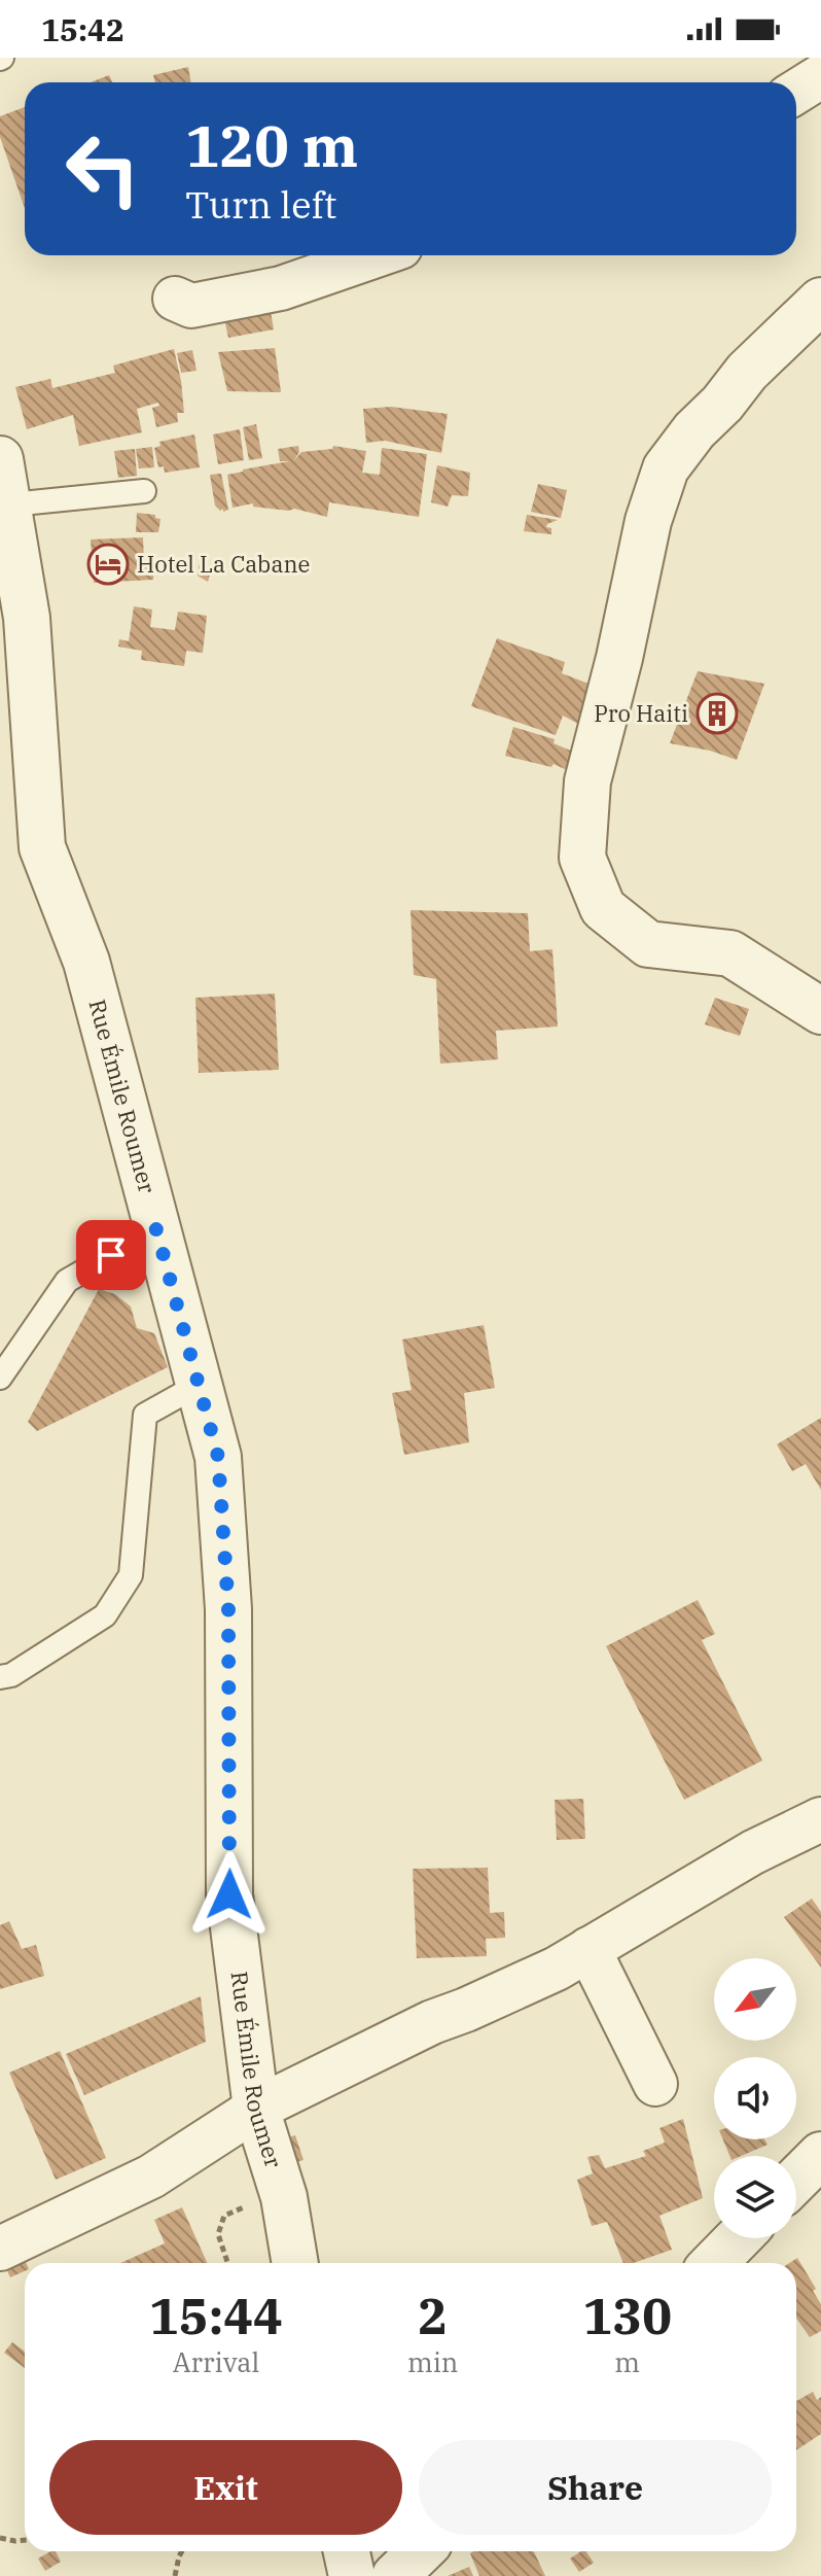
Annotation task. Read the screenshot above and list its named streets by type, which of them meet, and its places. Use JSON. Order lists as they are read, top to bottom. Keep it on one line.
{"streets":{"street":["Rue Émile Roumer"]},"places":{"hotel":["Hotel La Cabane"],"building":["Pro Haiti"]},"north":"bottom left","page":{"status":"15:42","turn":["120 m","Turn left"],"eta":["15:44","Arrival","2","min","130","m"],"buttons":["Exit","Share"]}}
